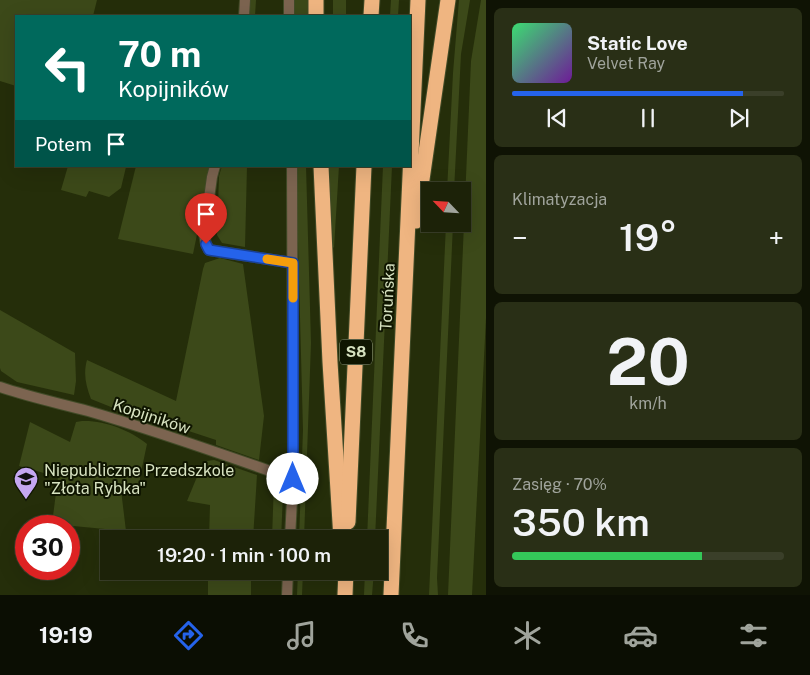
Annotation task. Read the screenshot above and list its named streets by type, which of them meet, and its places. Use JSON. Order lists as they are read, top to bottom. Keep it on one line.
{"streets":{"highway":["Toruńska","S8"],"street":["Kopijników"]},"places":{"school or university":["Niepubliczne Przedszkole \"Złota Rybka\""]},"north":"top left","page":{"turn":["70 m","Kopijników"],"song":["Static Love","Velvet Ray"],"then":"Potem","tile":["Klimatyzacja",["20","km/h"],["Zasięg · 70%","350 km"]],"heat":["−","19°","+"],"limit":"30","trip":"19:20 · 1 min · 100 m","tabs":"19:19"}}
